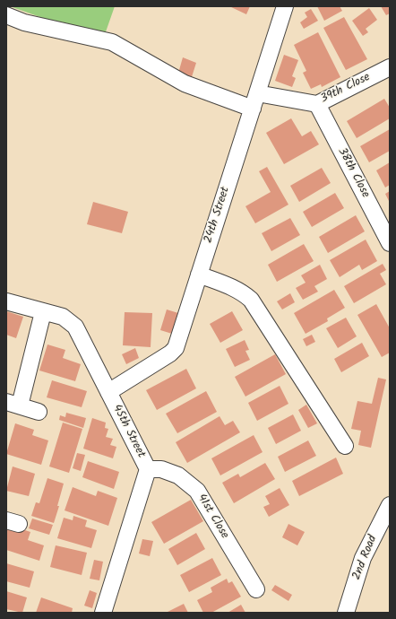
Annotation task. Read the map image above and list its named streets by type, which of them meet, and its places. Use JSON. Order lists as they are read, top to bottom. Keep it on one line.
{"streets":{"street":["39th Close","38th Close","24th Street","45th Street","41st Close","2nd Road"]},"crossings":[["39th Close","38th Close"],["39th Close","24th Street"],["24th Street","45th Street"],["45th Street","41st Close"]]}
